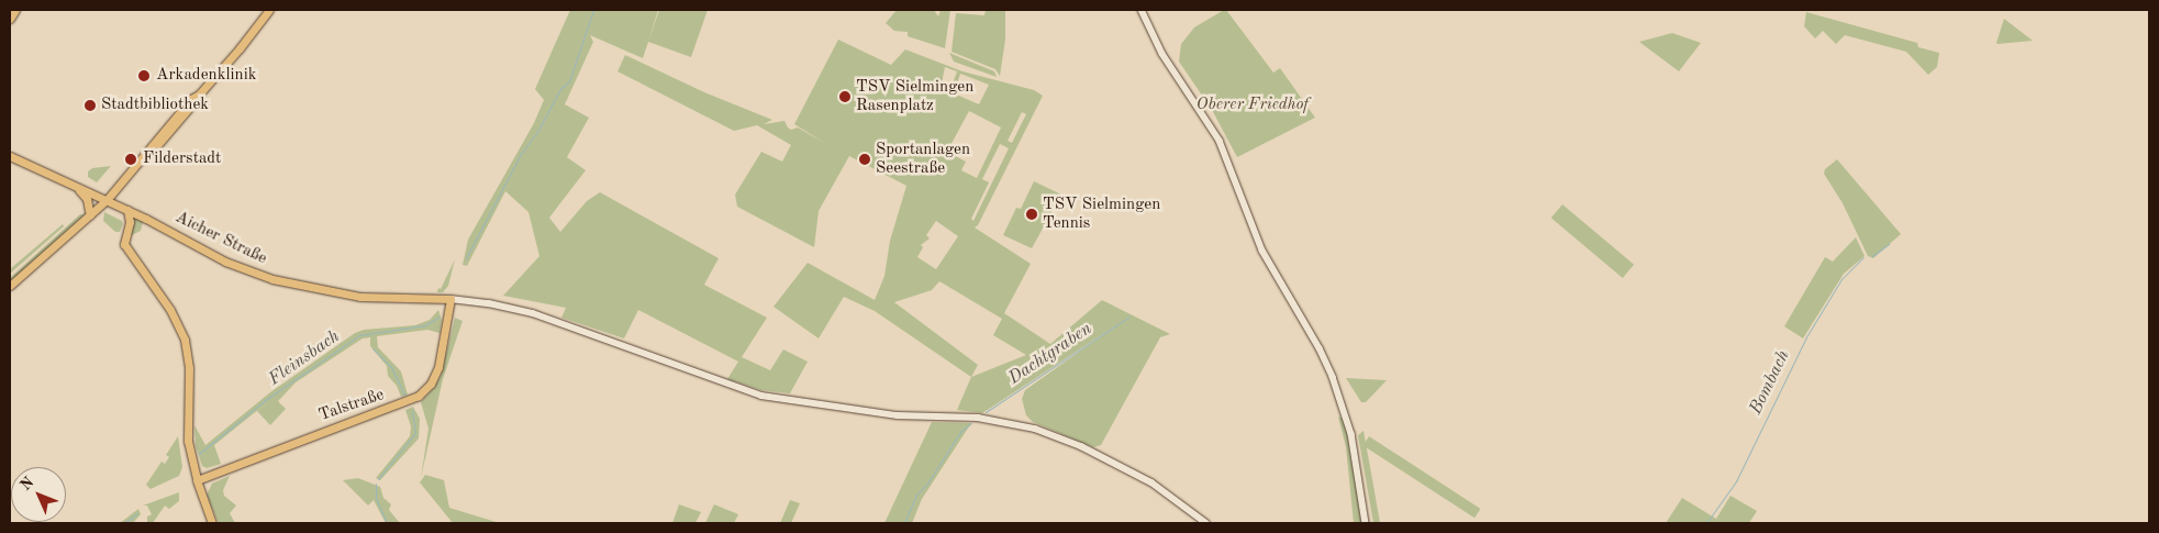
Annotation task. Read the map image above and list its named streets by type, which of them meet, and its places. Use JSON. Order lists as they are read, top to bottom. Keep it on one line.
{"streets":{"main road":["Aicher Straße","Talstraße"]},"crossings":[["Aicher Straße","Talstraße"]],"water":["Dachtgraben","Fleinsbach","Bombach"],"parks":["Oberer Friedhof"],"places":["Arkadenklinik","TSV Sielmingen Rasenplatz","Stadtbibliothek","Filderstadt","Sportanlagen Seestraße","TSV Sielmingen Tennis"],"north":"top left"}
